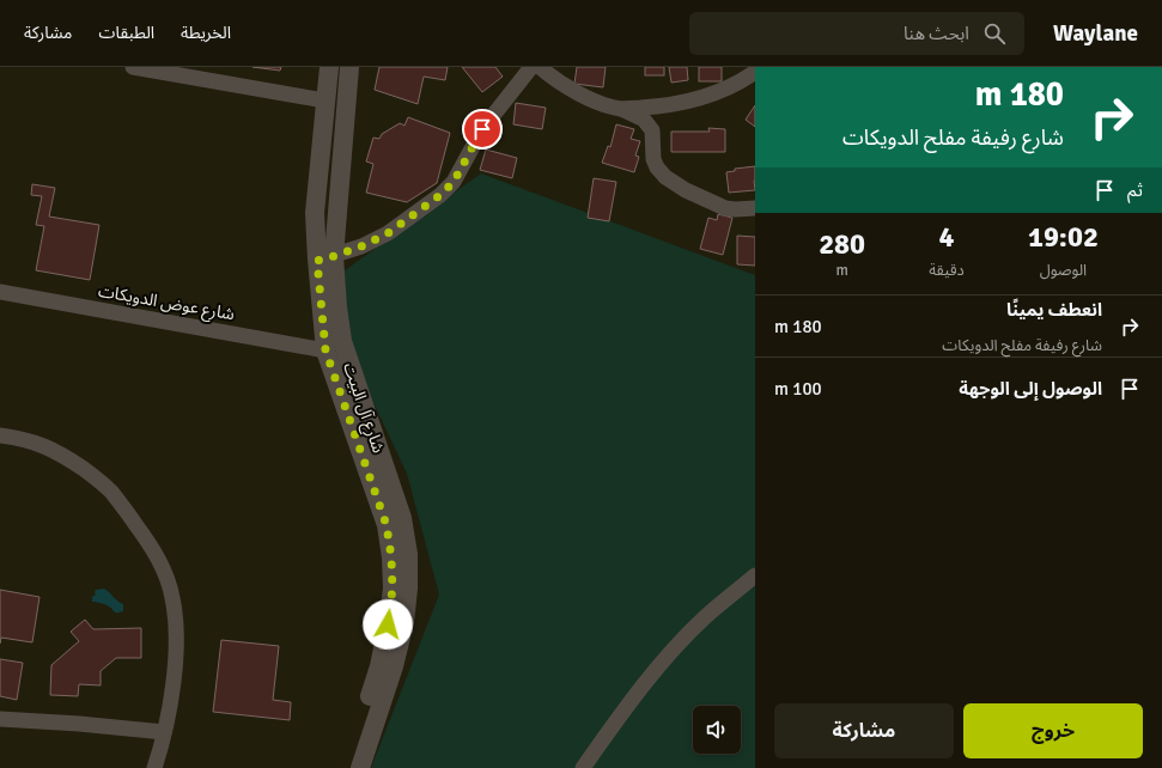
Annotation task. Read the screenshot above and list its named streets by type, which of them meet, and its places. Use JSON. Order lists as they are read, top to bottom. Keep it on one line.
{"streets":{"street":["شارع عوض الدويكات","شارع آل البيت"]},"crossings":[["شارع عوض الدويكات","شارع آل البيت"]],"page":{"header":"Waylane","search":"ابحث هنا","nav":["الخريطة","الطبقات","مشاركة"],"turn":["180 m","شارع رفيفة مفلح الدويكات"],"then":"ثم","eta":["19:02","الوصول","4","دقيقة","280","m"],"list":[{"name":"انعطف يمينًا","note":"شارع رفيفة مفلح الدويكات","value":"180 m"},{"name":"الوصول إلى الوجهة","value":"100 m"}],"buttons":["خروج","مشاركة"]}}
